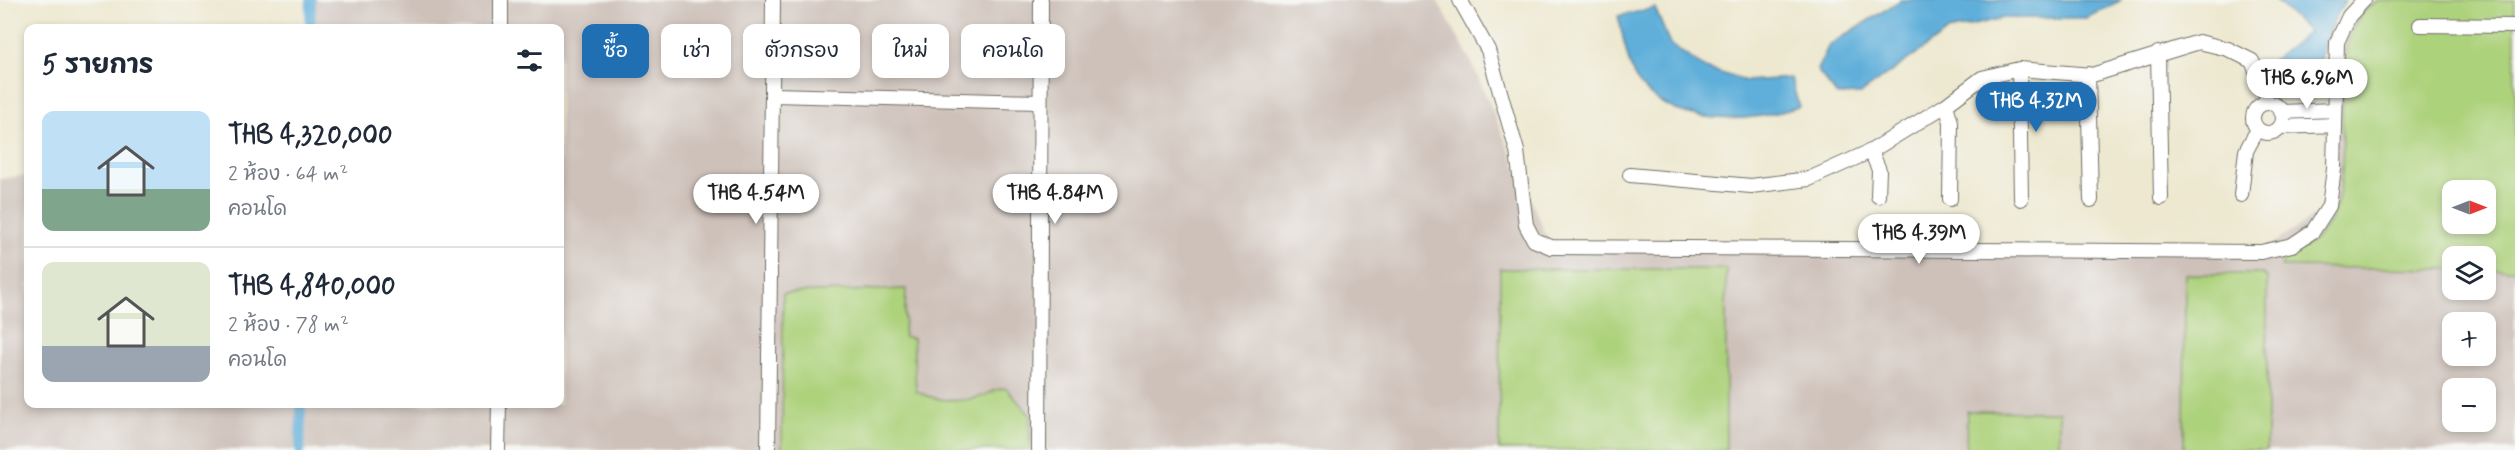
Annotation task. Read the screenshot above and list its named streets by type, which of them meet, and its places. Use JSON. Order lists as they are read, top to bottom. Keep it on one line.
{"north":"right","page":{"chip":["ซื้อ","เช่า","ตัวกรอง","ใหม่","คอนโด"],"heading":"5 รายการ","price":["THB 6.96M","THB 4.32M","THB 4.54M","THB 4.84M","THB 4.39M"],"list":[{"name":"THB 4,320,000","note":"2 ห้อง · 64 m² · คอนโด"},{"name":"THB 4,840,000","note":"2 ห้อง · 78 m² · คอนโด"}],"map_buttons":["+","−"]}}
